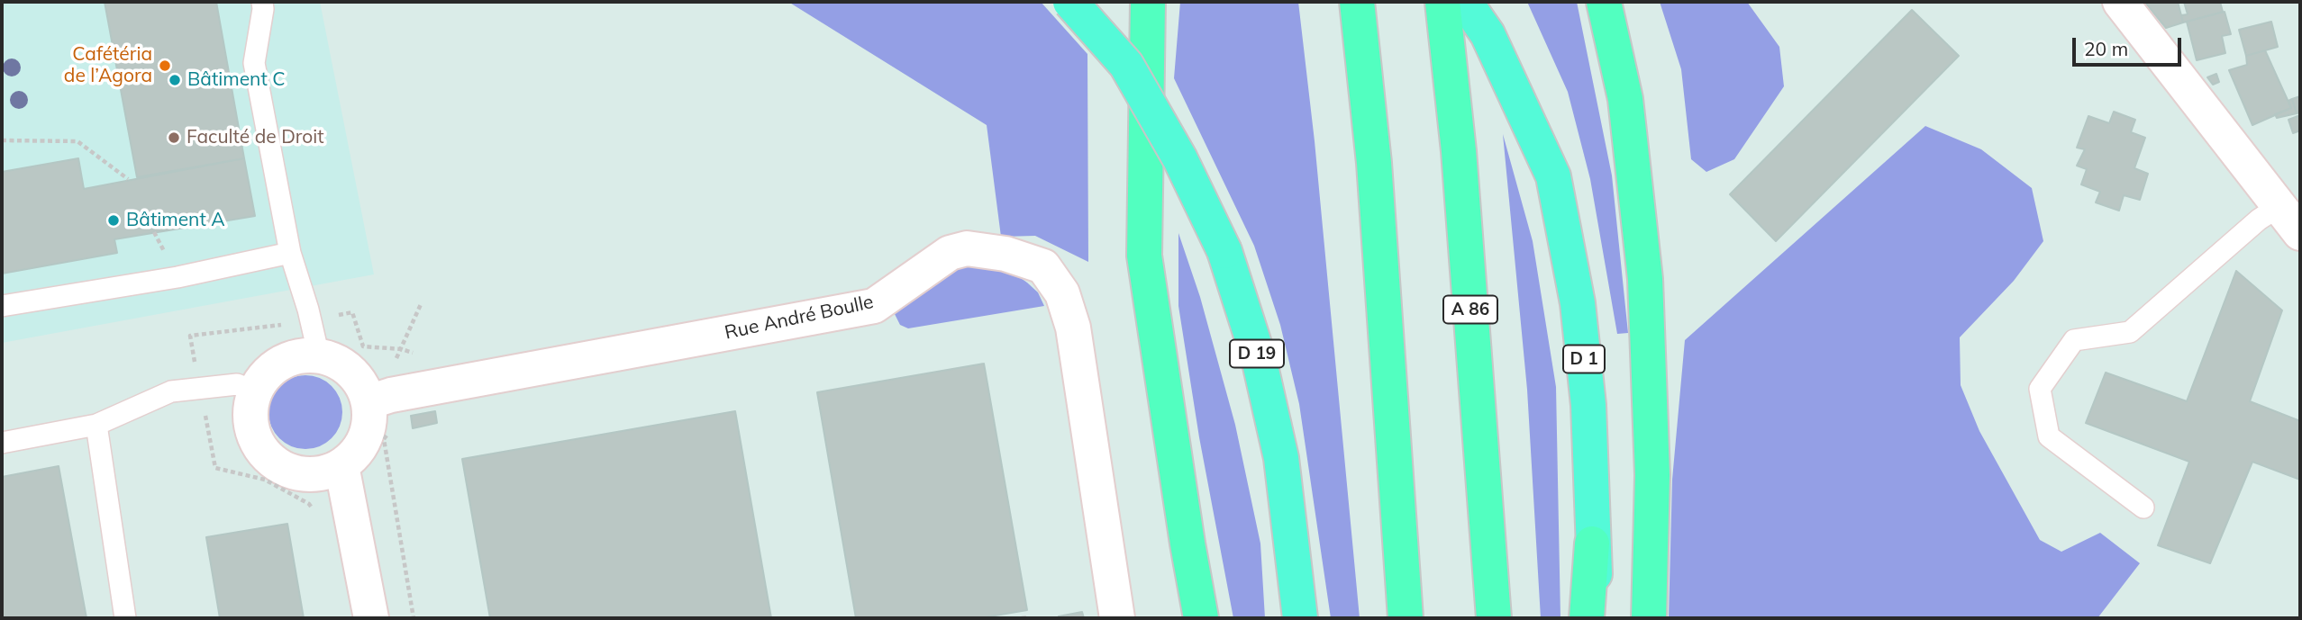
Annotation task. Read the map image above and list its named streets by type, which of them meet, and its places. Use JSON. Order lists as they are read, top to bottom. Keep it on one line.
{"streets":{"highway":["A 86","D 19","D 1"],"street":["Rue André Boulle"]},"places":["Cafétéria de l’Agora","Bâtiment C","Faculté de Droit","Bâtiment A"],"scale_bar":"20 m"}
